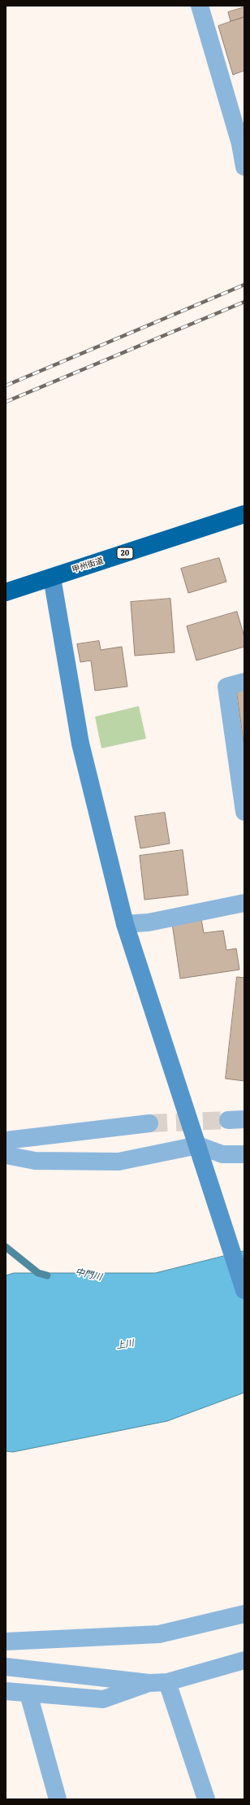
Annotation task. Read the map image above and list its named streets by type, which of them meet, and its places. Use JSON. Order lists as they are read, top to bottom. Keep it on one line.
{"streets":{"highway":["20","甲州街道"]},"water":["中門川","上川"]}
